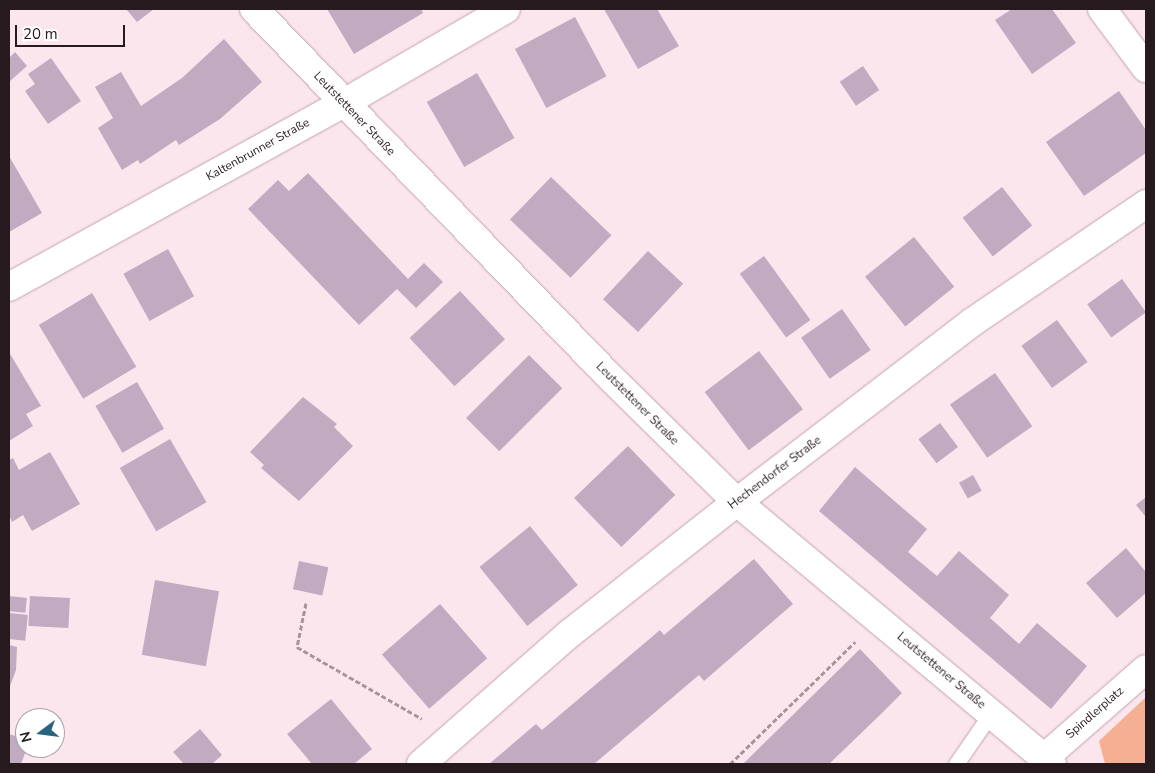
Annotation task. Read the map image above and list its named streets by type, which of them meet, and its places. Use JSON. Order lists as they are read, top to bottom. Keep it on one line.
{"streets":{"street":["Leutstettener Straße","Kaltenbrunner Straße","Hechendorfer Straße","Spindlerplatz"]},"crossings":[["Leutstettener Straße","Kaltenbrunner Straße"],["Leutstettener Straße","Hechendorfer Straße"],["Leutstettener Straße","Spindlerplatz"]],"scale_bar":"20 m","north":"left"}
